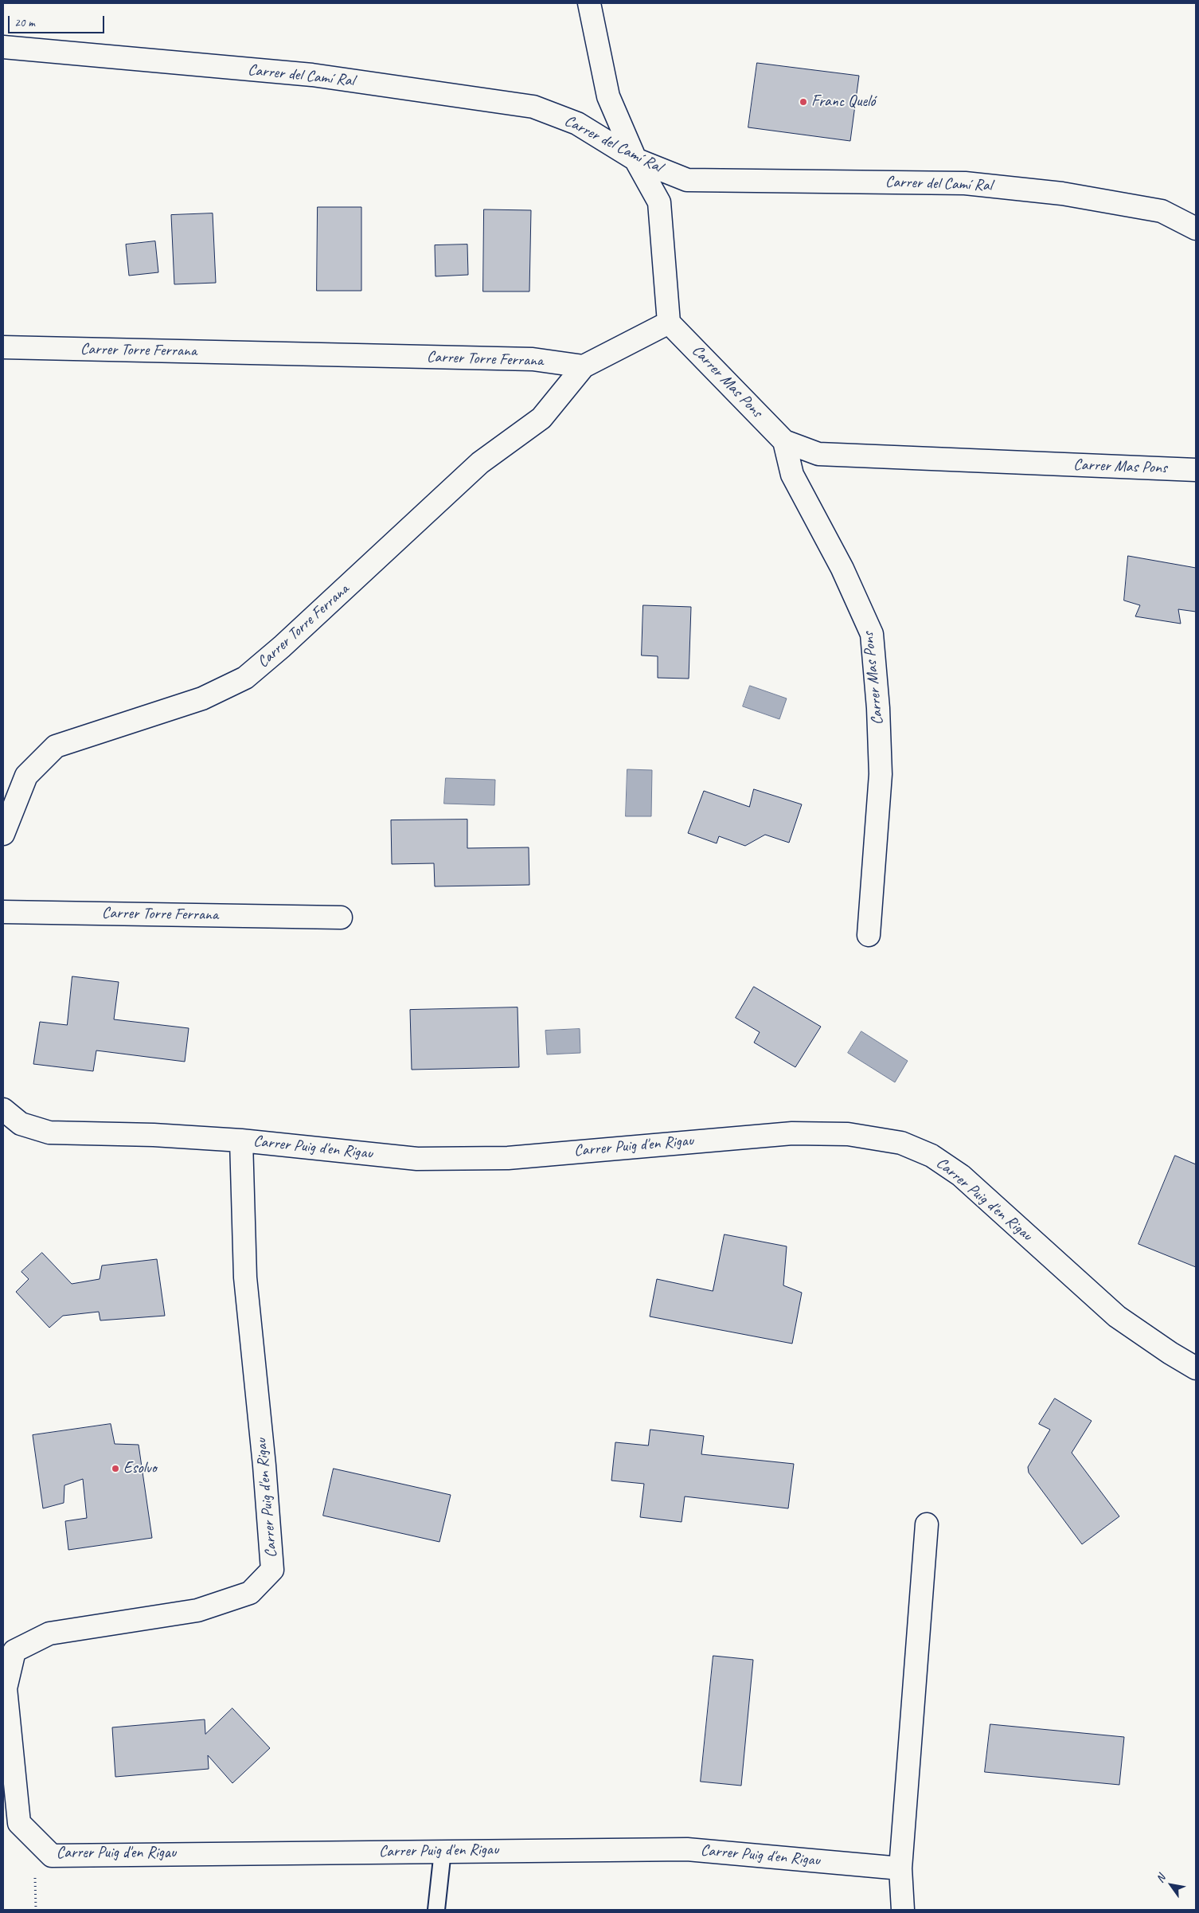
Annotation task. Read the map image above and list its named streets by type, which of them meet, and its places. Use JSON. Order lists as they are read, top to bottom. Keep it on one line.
{"streets":{"street":["Carrer del Camí Ral","Carrer Torre Ferrana","Carrer Mas Pons","Carrer Puig d'en Rigau"]},"crossings":[["Carrer Torre Ferrana","Carrer Mas Pons"]],"places":["Franc Queló","Esolvo"],"scale_bar":"20 m","north":"top left"}
